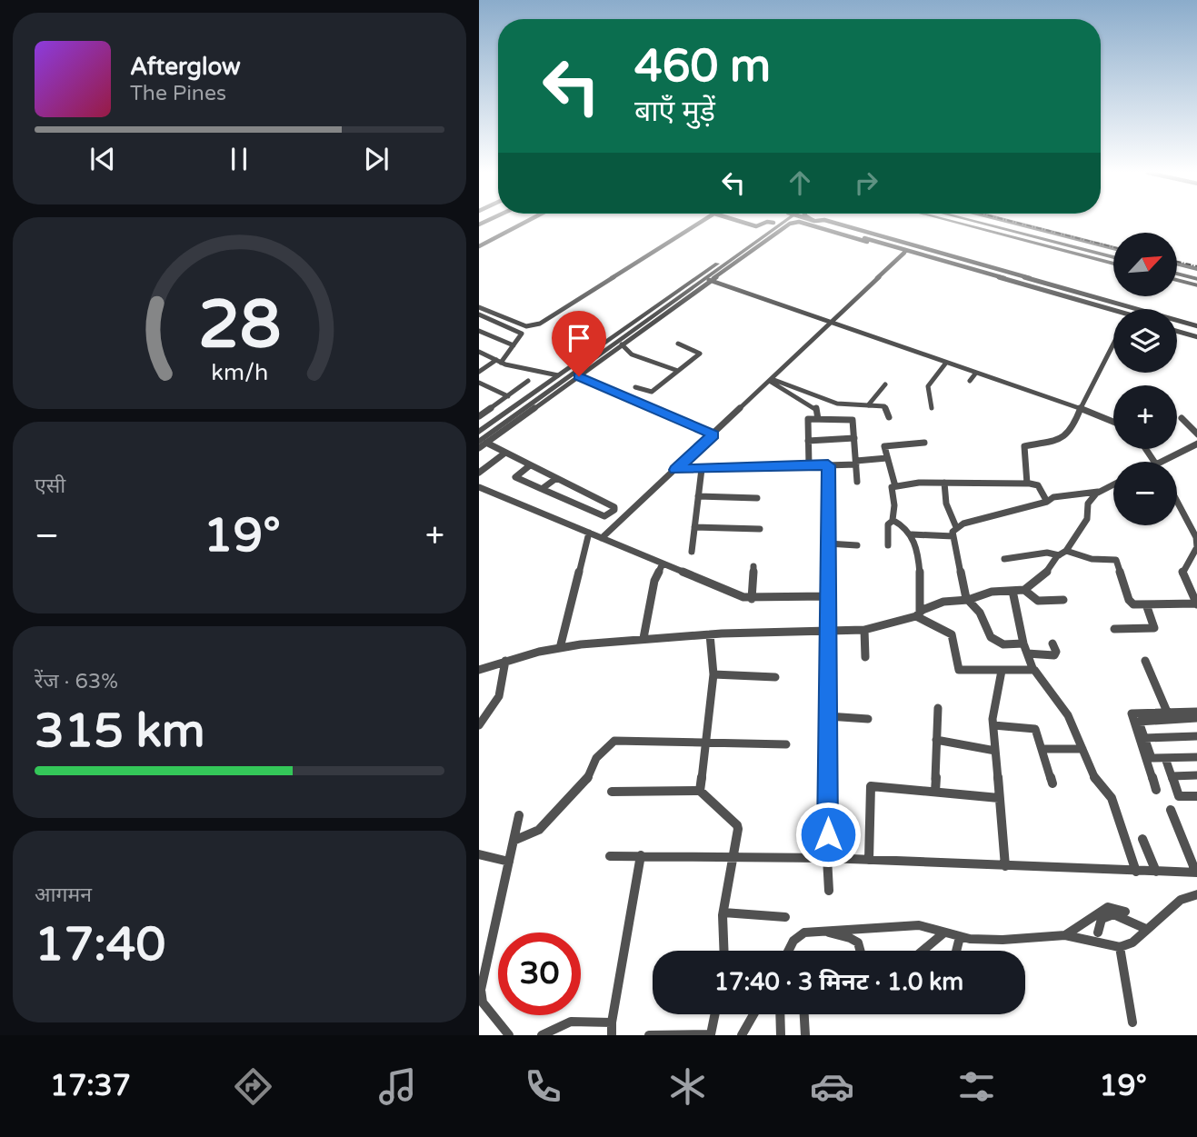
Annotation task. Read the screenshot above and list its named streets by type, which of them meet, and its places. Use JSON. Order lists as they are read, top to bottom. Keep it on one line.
{"north":"top right","page":{"turn":["460 m","बाएँ मुड़ें"],"song":["Afterglow","The Pines"],"map_buttons":["+","−"],"tile":["एसी",["रेंज · 63%","315 km"],["आगमन","17:40"]],"heat":["−","19°","+"],"limit":"30","trip":"17:40 · 3 मिनट · 1.0 km","tabs":["17:37","19°"],"gauge":["28","km/h"]}}
